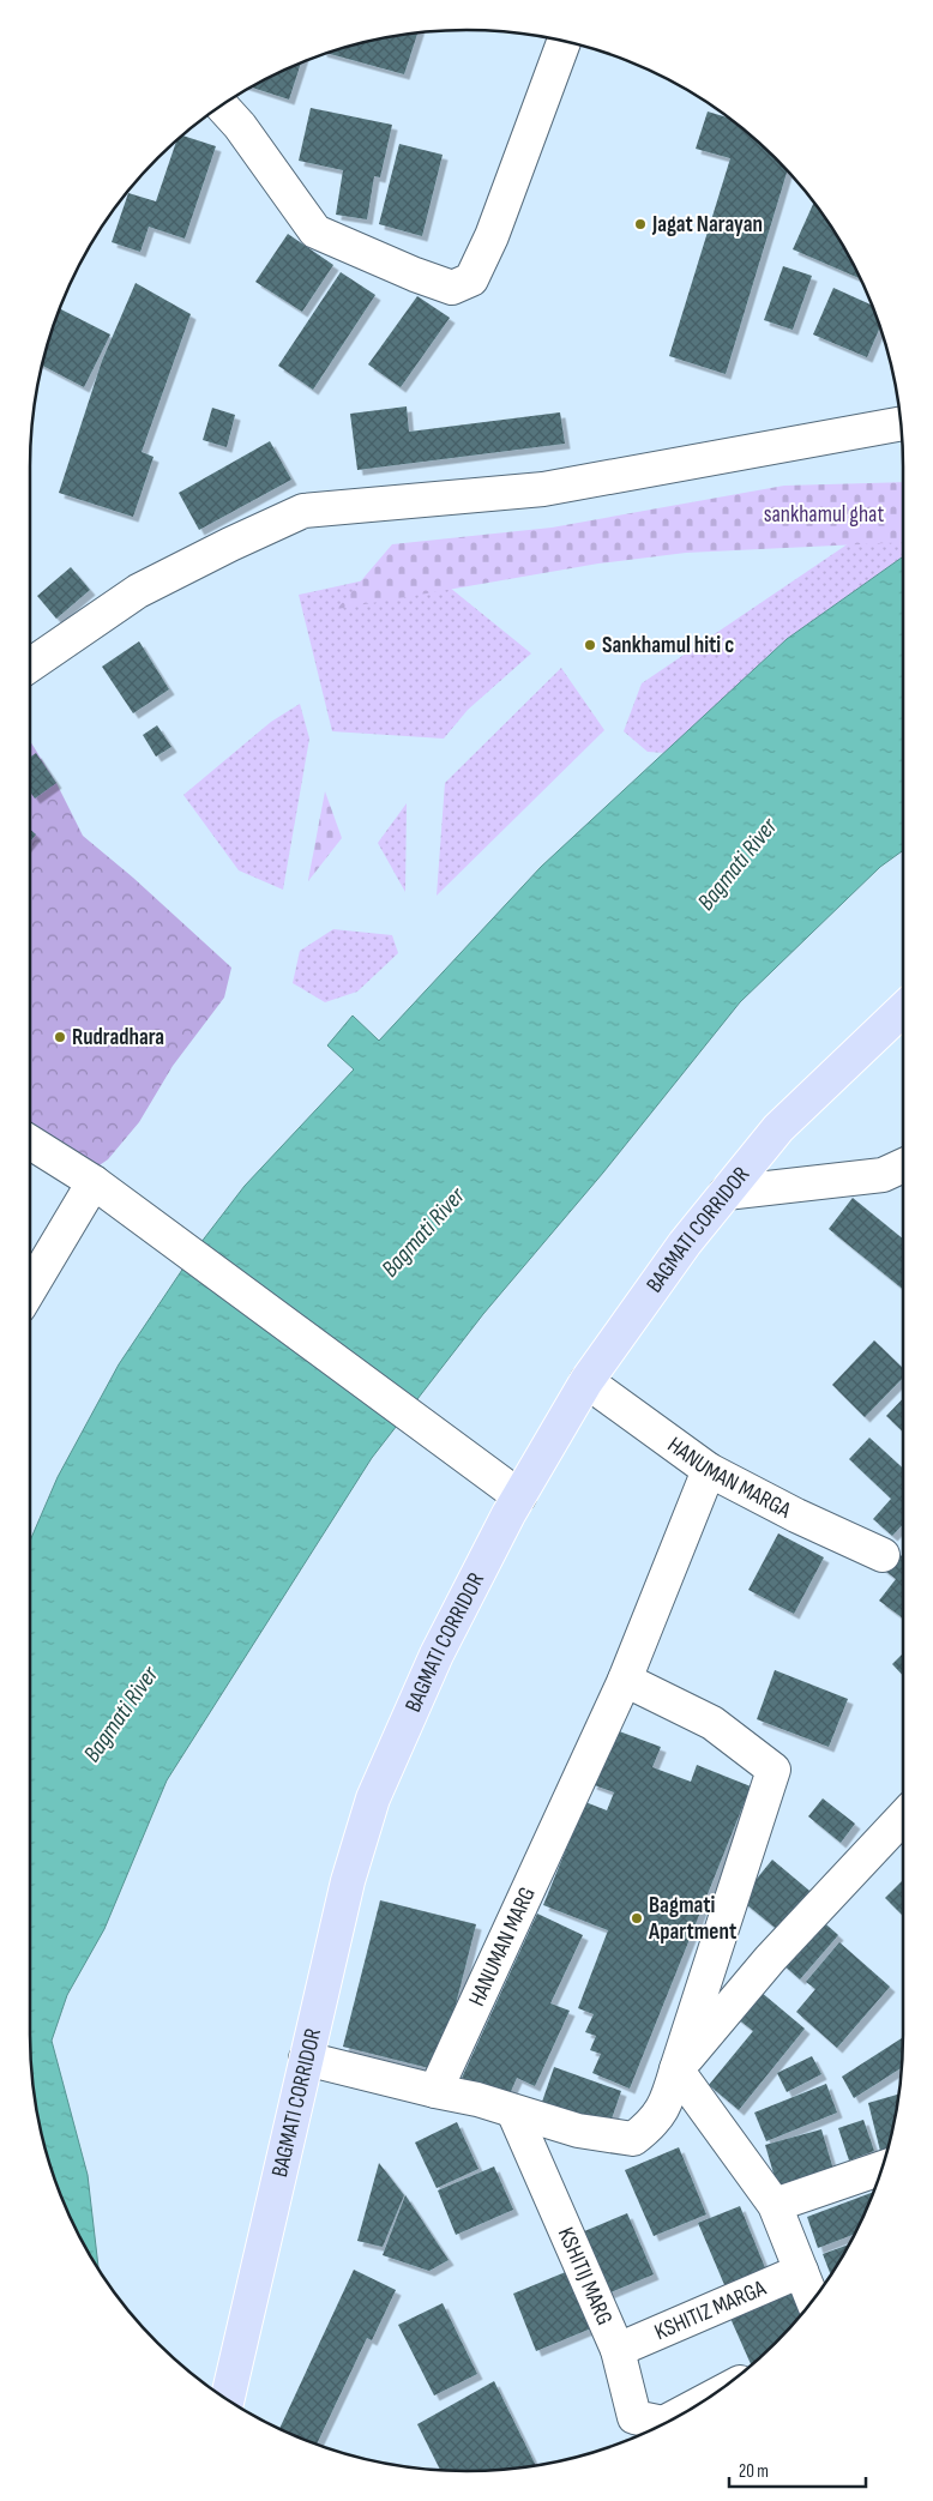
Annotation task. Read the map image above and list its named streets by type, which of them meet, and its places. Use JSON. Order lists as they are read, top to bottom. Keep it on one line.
{"streets":{"main road":["BAGMATI CORRIDOR"],"street":["HANUMAN MARGA","HANUMAN MARG","KSHITIJ MARG","KSHITIZ MARGA"]},"crossings":[["BAGMATI CORRIDOR","HANUMAN MARGA"],["HANUMAN MARGA","HANUMAN MARG"],["KSHITIJ MARG","KSHITIZ MARGA"]],"water":["Bagmati River"],"parks":["sankhamul ghat"],"places":["Jagat Narayan","Sankhamul hiti c","Rudradhara","Bagmati Apartment"],"scale_bar":"20 m"}
